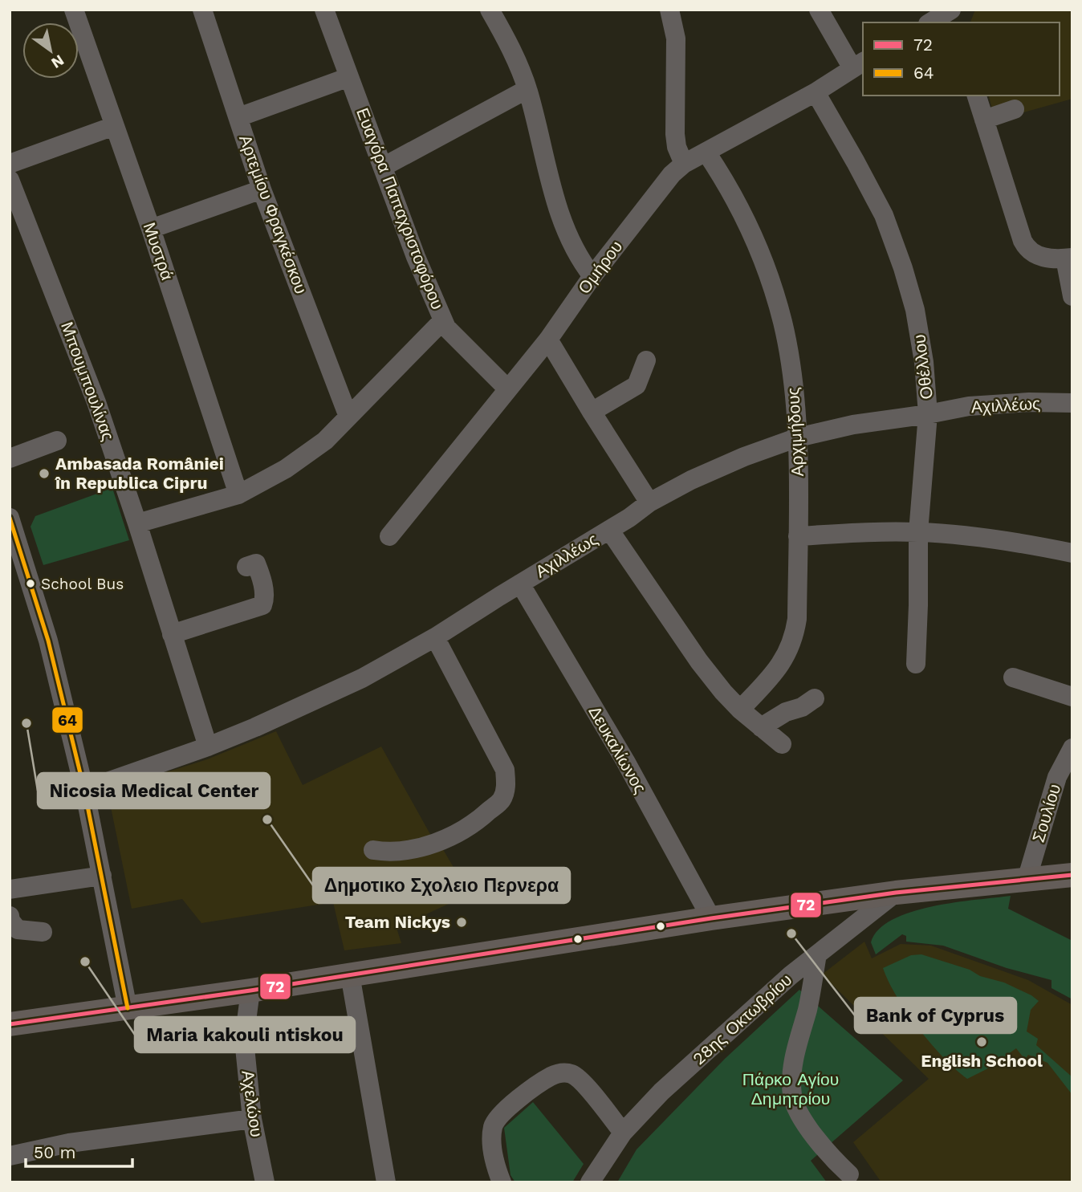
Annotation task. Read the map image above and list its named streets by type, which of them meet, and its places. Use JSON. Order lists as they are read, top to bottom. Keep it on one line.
{"streets":{"street":["Ευαγόρα Παπαχριστοφόρου","Αρτεμίου Φραγκέσκου","Μυστρά","Ομήρου","Οθέλλου","Μπουμπουλίνας","Αχιλλέως","Αρχιμήδους","Δευκαλίωνος","Σουλίου","28ης Οκτωβρίου","Αχελώου"]},"crossings":[["Ευαγόρα Παπαχριστοφόρου","Ομήρου"],["Ομήρου","Οθέλλου"],["Ομήρου","Αρχιμήδους"],["Οθέλλου","Αχιλλέως"],["Μπουμπουλίνας","Αχιλλέως"],["Αχιλλέως","Αρχιμήδους"],["Αχιλλέως","Δευκαλίωνος"]],"parks":["Πάρκο Αγίου Δημητρίου"],"places":["Ambasada României în Republica Cipru","School Bus","Nicosia Medical Center","Δημοτικο Σχολειο Περνερα","Team Nickys","Bank of Cyprus","Maria kakouli ntiskou","English School"],"lines":["transit line 64","transit line 72"],"legend":["72","64"],"scale_bar":"50 m","north":"bottom right"}
